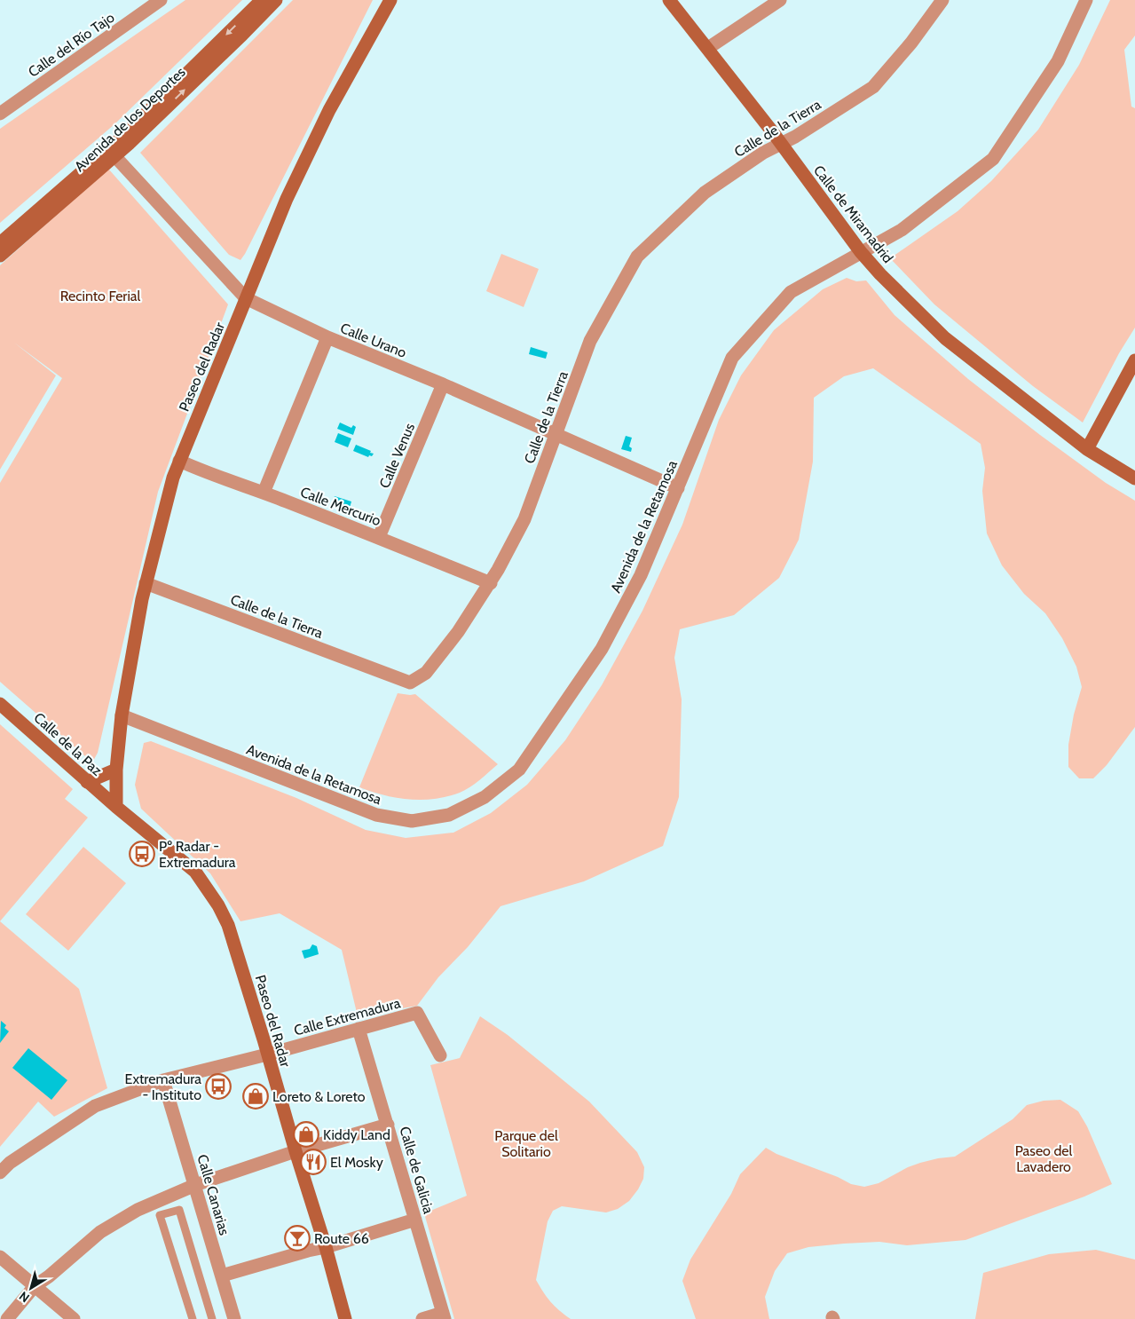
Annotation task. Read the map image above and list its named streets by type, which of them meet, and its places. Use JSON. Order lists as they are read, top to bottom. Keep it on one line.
{"streets":{"street":["Calle del Río Tajo","Avenida de los Deportes","Calle de la Tierra","Calle de Miramadrid","Calle Urano","Paseo del Radar","Calle Venus","Calle Mercurio","Avenida de la Retamosa","Calle de la Paz","Calle Extremadura","Calle de Galicia","Calle Canarias"]},"crossings":[["Avenida de los Deportes","Calle Urano"],["Calle de la Tierra","Calle de Miramadrid"],["Calle de la Tierra","Calle Urano"],["Calle de la Tierra","Paseo del Radar"],["Calle de la Tierra","Calle Mercurio"],["Calle de Miramadrid","Avenida de la Retamosa"],["Calle Urano","Paseo del Radar"],["Calle Urano","Calle Venus"],["Calle Urano","Avenida de la Retamosa"],["Paseo del Radar","Calle Mercurio"],["Paseo del Radar","Avenida de la Retamosa"],["Paseo del Radar","Calle de la Paz"],["Paseo del Radar","Calle Extremadura"],["Calle Venus","Calle Mercurio"],["Calle Extremadura","Calle de Galicia"],["Calle Extremadura","Calle Canarias"]],"parks":["Recinto Ferial","Parque del Solitario","Paseo del Lavadero"],"places":{"bus stop":["Pº Radar - Extremadura","Extremadura - Instituto"],"shop":["Loreto & Loreto","Kiddy Land"],"restaurant":["El Mosky"],"bar":["Route 66"]},"north":"bottom left"}
